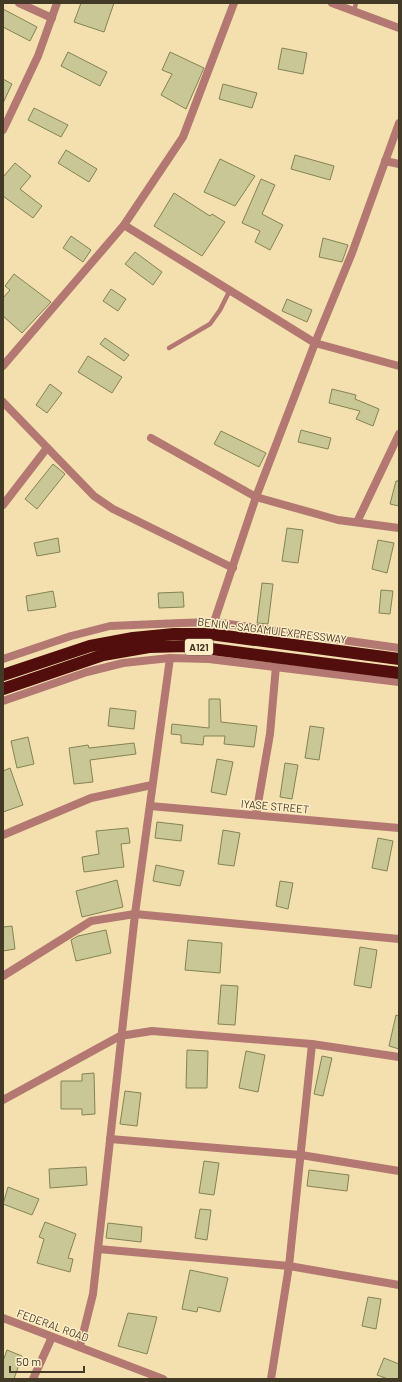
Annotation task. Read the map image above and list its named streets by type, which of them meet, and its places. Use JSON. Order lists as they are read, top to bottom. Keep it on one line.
{"streets":{"highway":["BENIN - SAGAMU EXPRESSWAY","A121"],"street":["IYASE STREET","FEDERAL ROAD"]},"scale_bar":"50 m"}
